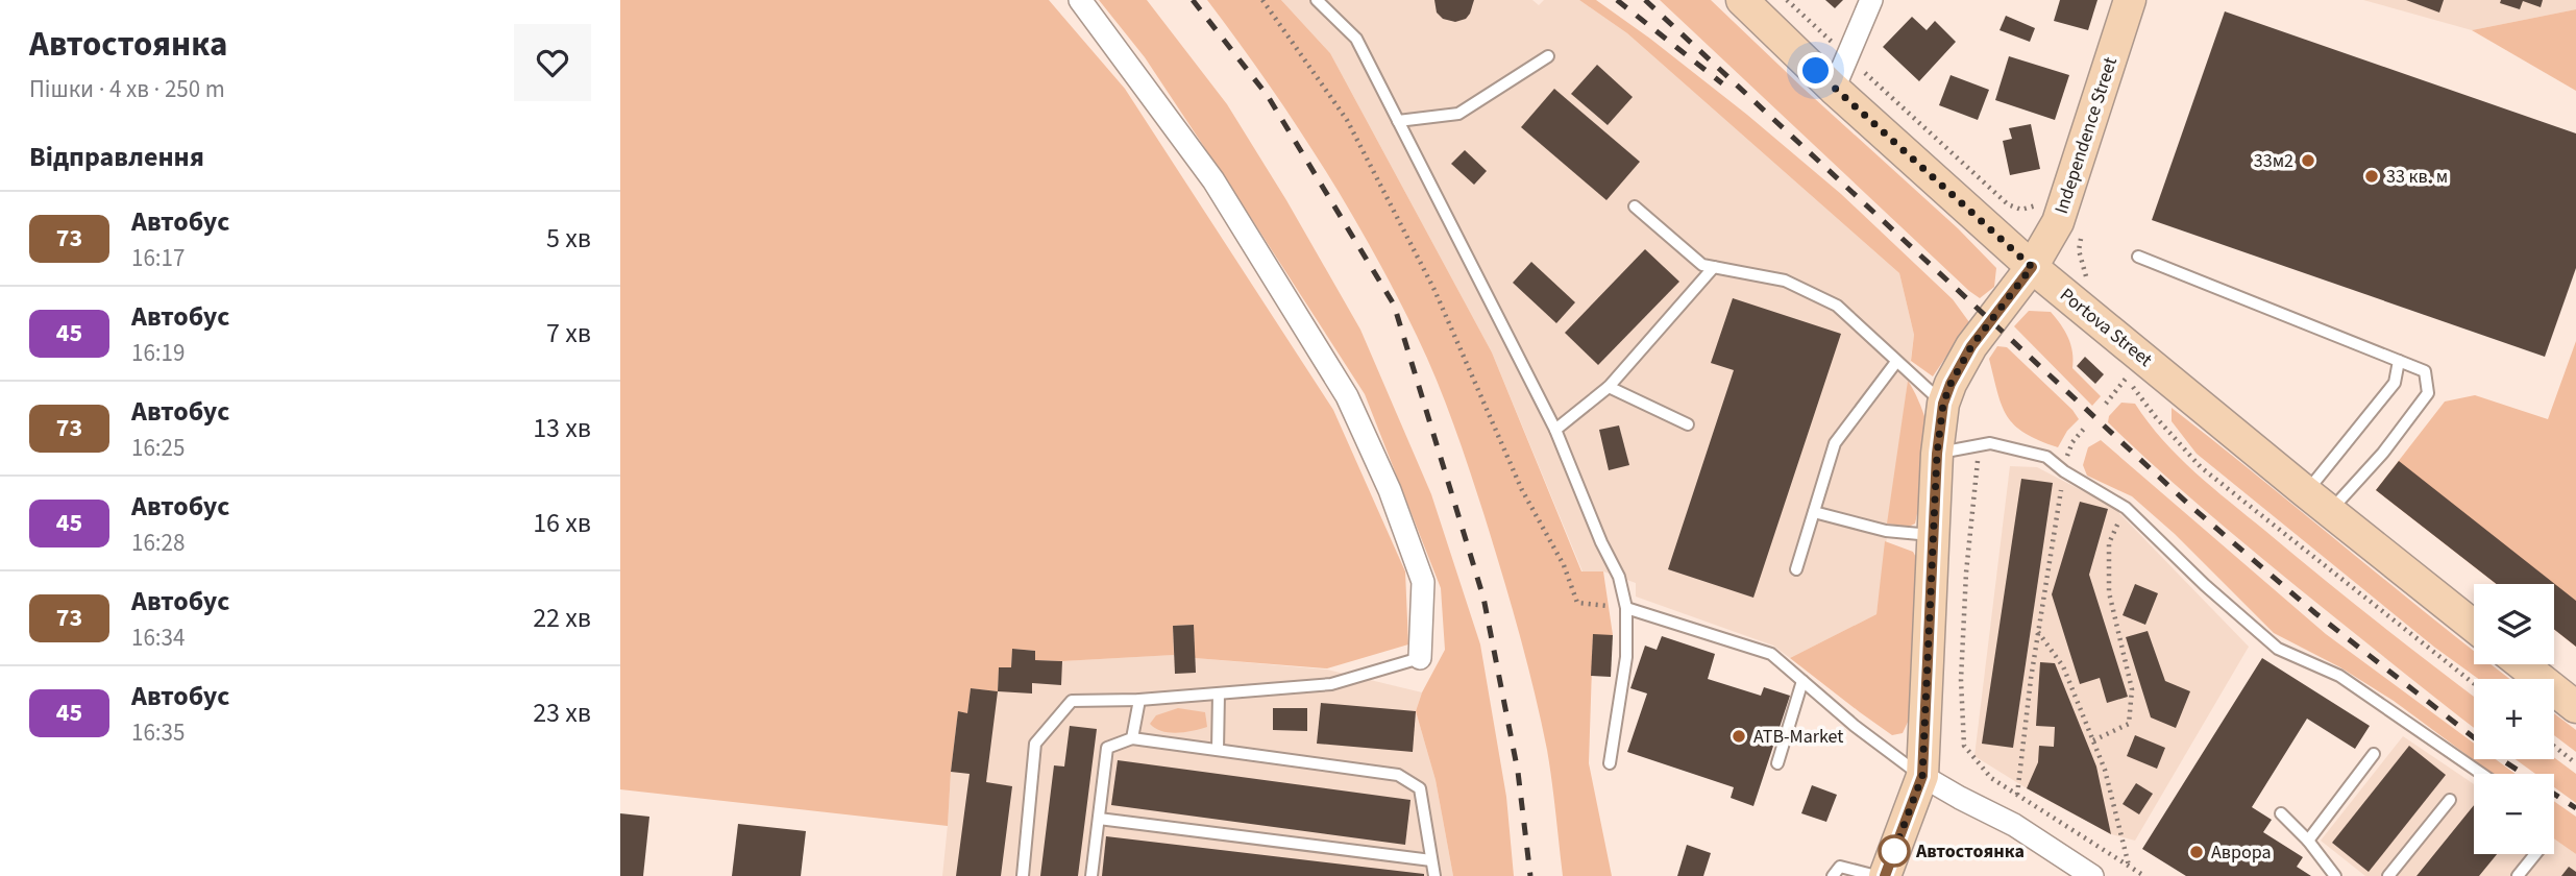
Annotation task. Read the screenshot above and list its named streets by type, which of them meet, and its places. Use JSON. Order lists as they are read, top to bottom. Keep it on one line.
{"streets":{"main road":["Independence Street","Portova Street"]},"crossings":[["Independence Street","Portova Street"]],"places":["33м2","33 кв. м","ATB-Market","Автостоянка","Аврора"],"lines":["bus line 73"],"page":{"heading":[["Автостоянка","Пішки · 4 хв · 250 m"],"Відправлення"],"list":[{"mark":"73","name":"Автобус","note":"16:17","value":"5 хв"},{"mark":"45","name":"Автобус","note":"16:19","value":"7 хв"},{"mark":"73","name":"Автобус","note":"16:25","value":"13 хв"},{"mark":"45","name":"Автобус","note":"16:28","value":"16 хв"},{"mark":"73","name":"Автобус","note":"16:34","value":"22 хв"},{"mark":"45","name":"Автобус","note":"16:35","value":"23 хв"}],"map_buttons":["+","−"]}}
